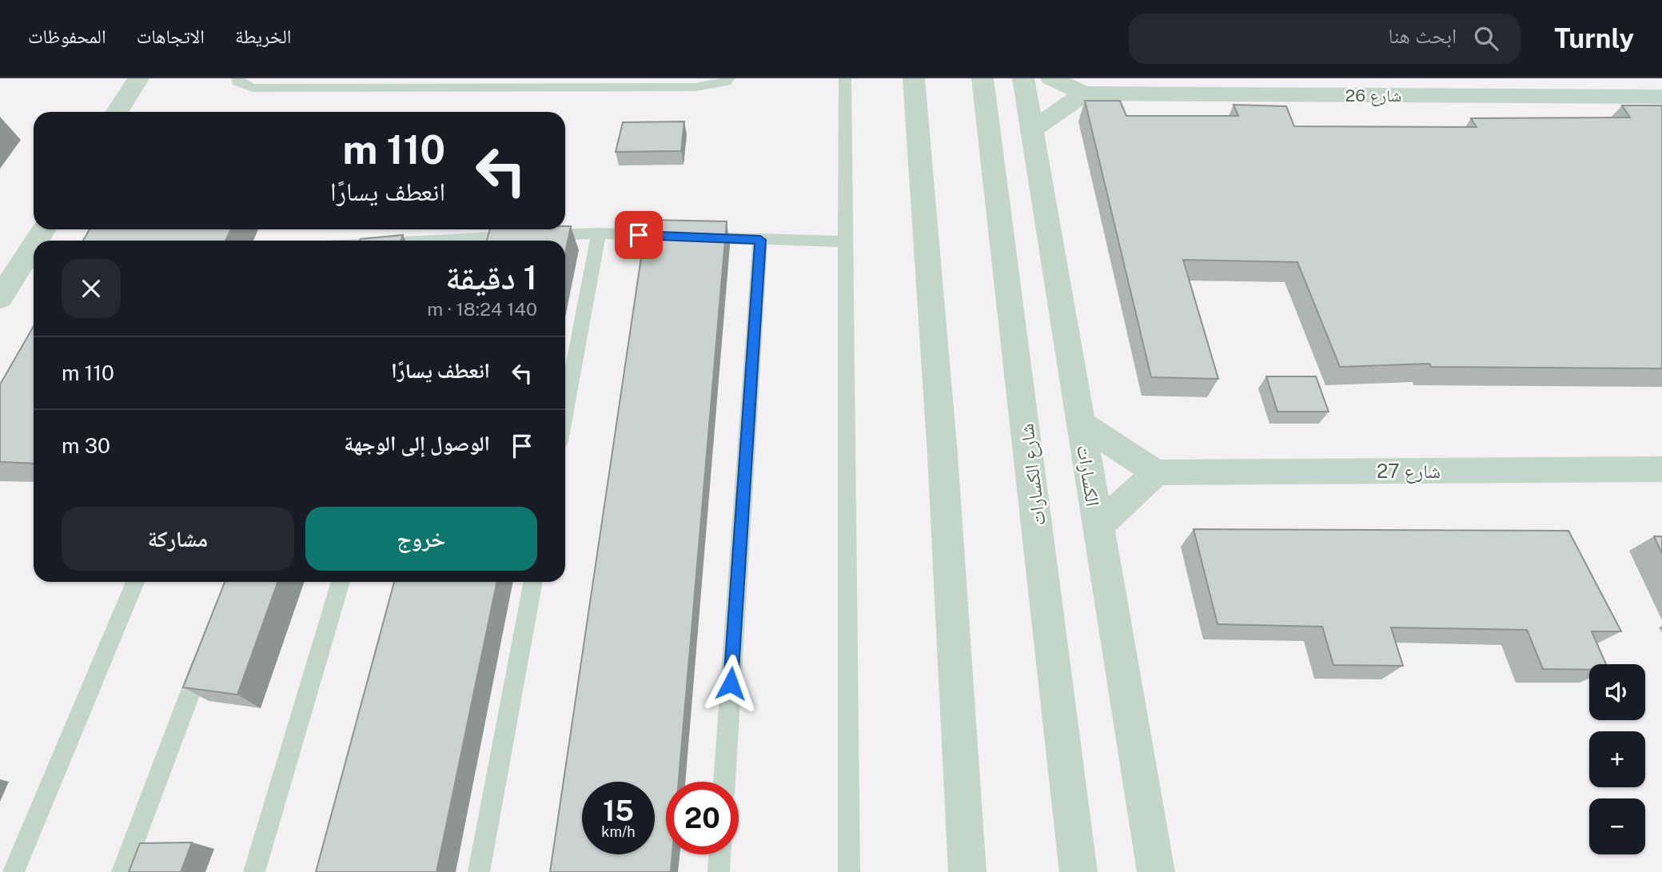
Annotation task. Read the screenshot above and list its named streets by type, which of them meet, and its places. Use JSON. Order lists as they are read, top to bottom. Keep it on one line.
{"streets":{"street":["شارع 26","شارع 27","شارع الكسارات","الكسارات"]},"page":{"header":"Turnly","search":"ابحث هنا","nav":["الخريطة","الاتجاهات","المحفوظات"],"turn":["110 m","انعطف يسارًا"],"heading":["1 دقيقة","140 m · 18:24"],"list":[{"name":"انعطف يسارًا","value":"110 m"},{"name":"الوصول إلى الوجهة","value":"30 m"}],"buttons":["خروج","مشاركة"],"map_buttons":["+","−"],"speed":"15 km/h","limit":"20"}}
